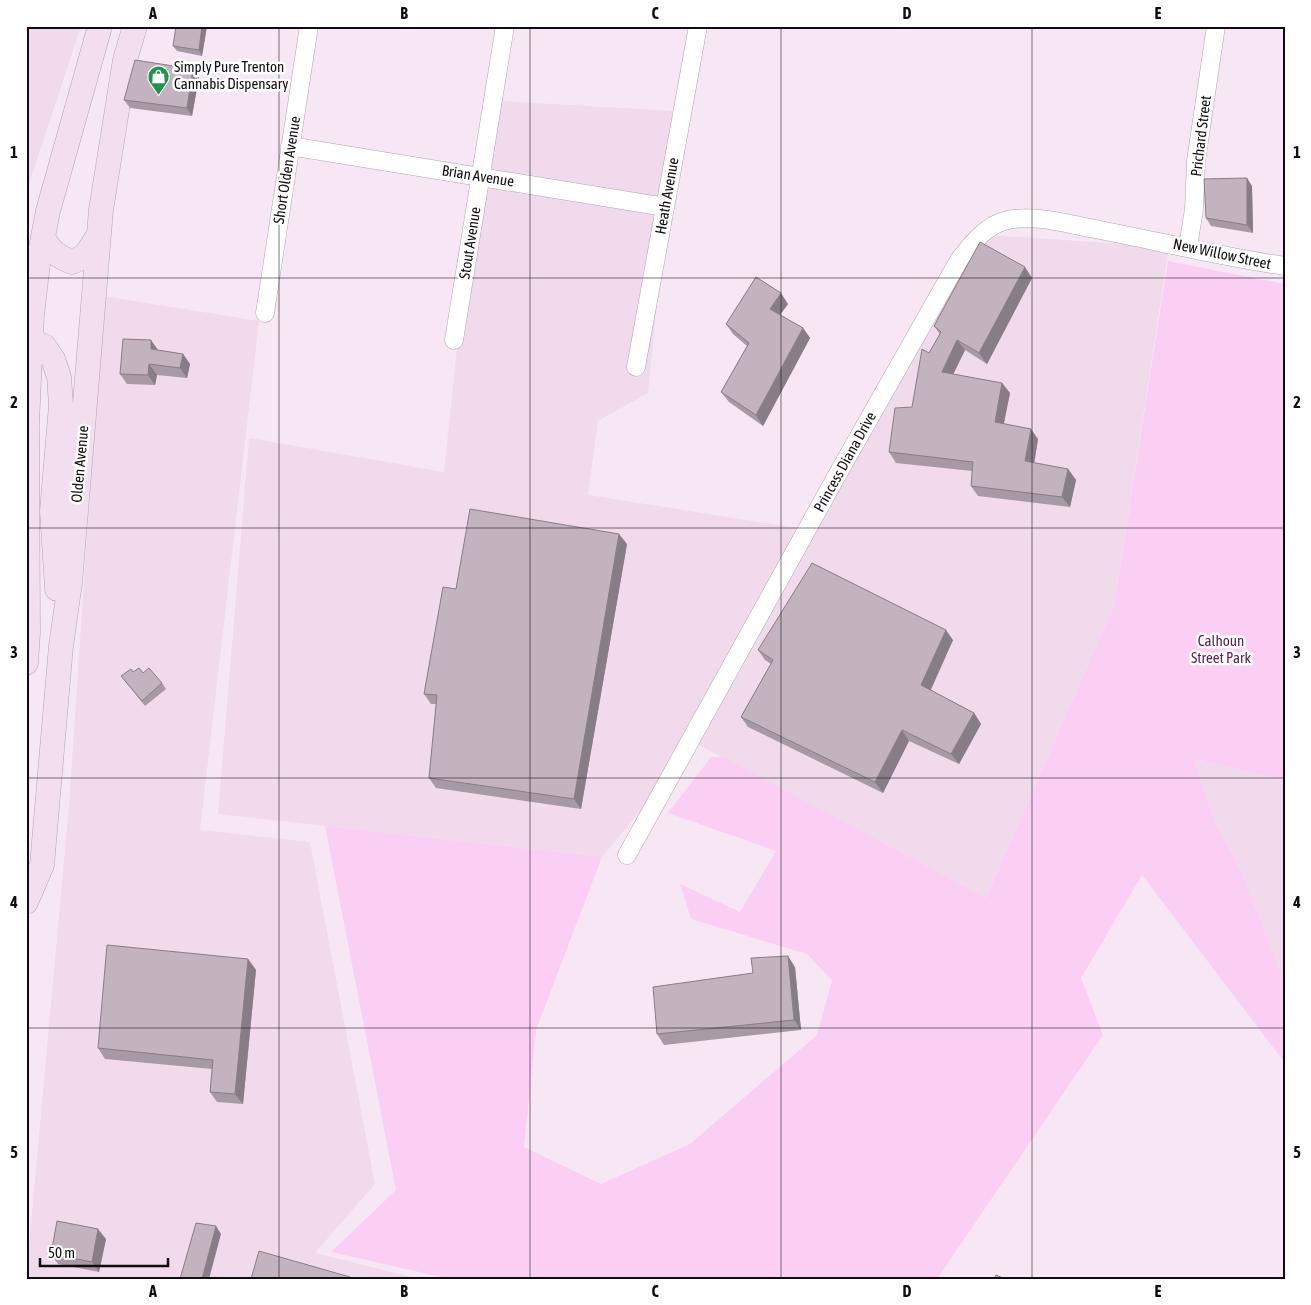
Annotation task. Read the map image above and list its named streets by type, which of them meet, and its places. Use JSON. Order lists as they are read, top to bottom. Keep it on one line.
{"streets":{"main road":["Olden Avenue"],"street":["Prichard Street","Short Olden Avenue","Brian Avenue","Heath Avenue","Stout Avenue","New Willow Street","Princess Diana Drive"]},"crossings":[["Prichard Street","New Willow Street"],["Short Olden Avenue","Brian Avenue"],["Brian Avenue","Heath Avenue"],["Brian Avenue","Stout Avenue"],["New Willow Street","Princess Diana Drive"]],"parks":["Calhoun Street Park"],"places":{"shop":["Simply Pure Trenton Cannabis Dispensary"]},"scale_bar":"50 m","grid":{"columns":["A","B","C","D","E"],"rows":["1","2","3","4","5"]}}
